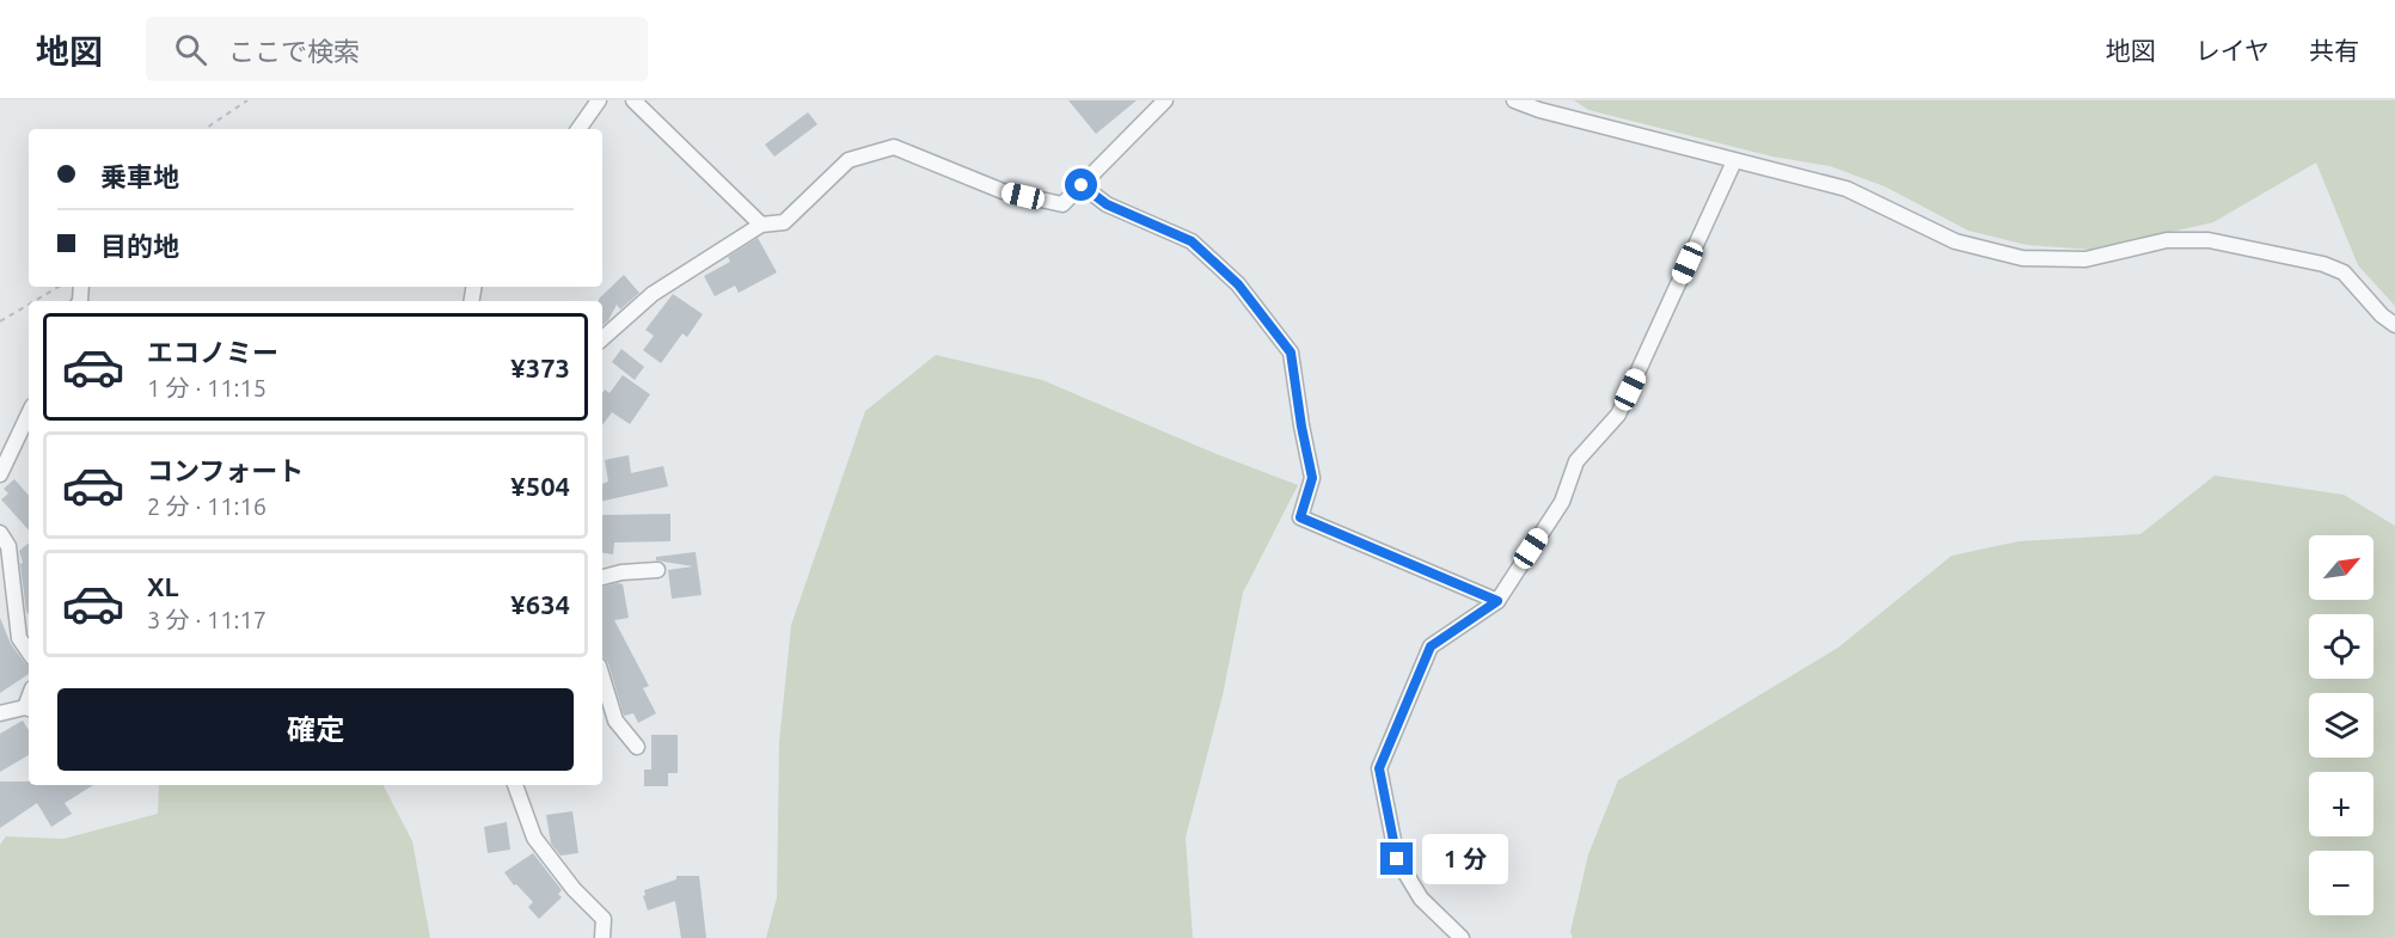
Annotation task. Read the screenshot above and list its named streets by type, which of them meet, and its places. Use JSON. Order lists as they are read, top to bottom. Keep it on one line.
{"north":"top right","page":{"header":"地図","search":"ここで検索","nav":["地図","レイヤ","共有"],"banner":["乗車地","目的地"],"list":[{"name":"エコノミー","note":"1 分 · 11:15","value":"¥373"},{"name":"コンフォート","note":"2 分 · 11:16","value":"¥504"},{"name":"XL","note":"3 分 · 11:17","value":"¥634"}],"map_buttons":["+","−"],"buttons":"確定","bubble":"1 分"}}
